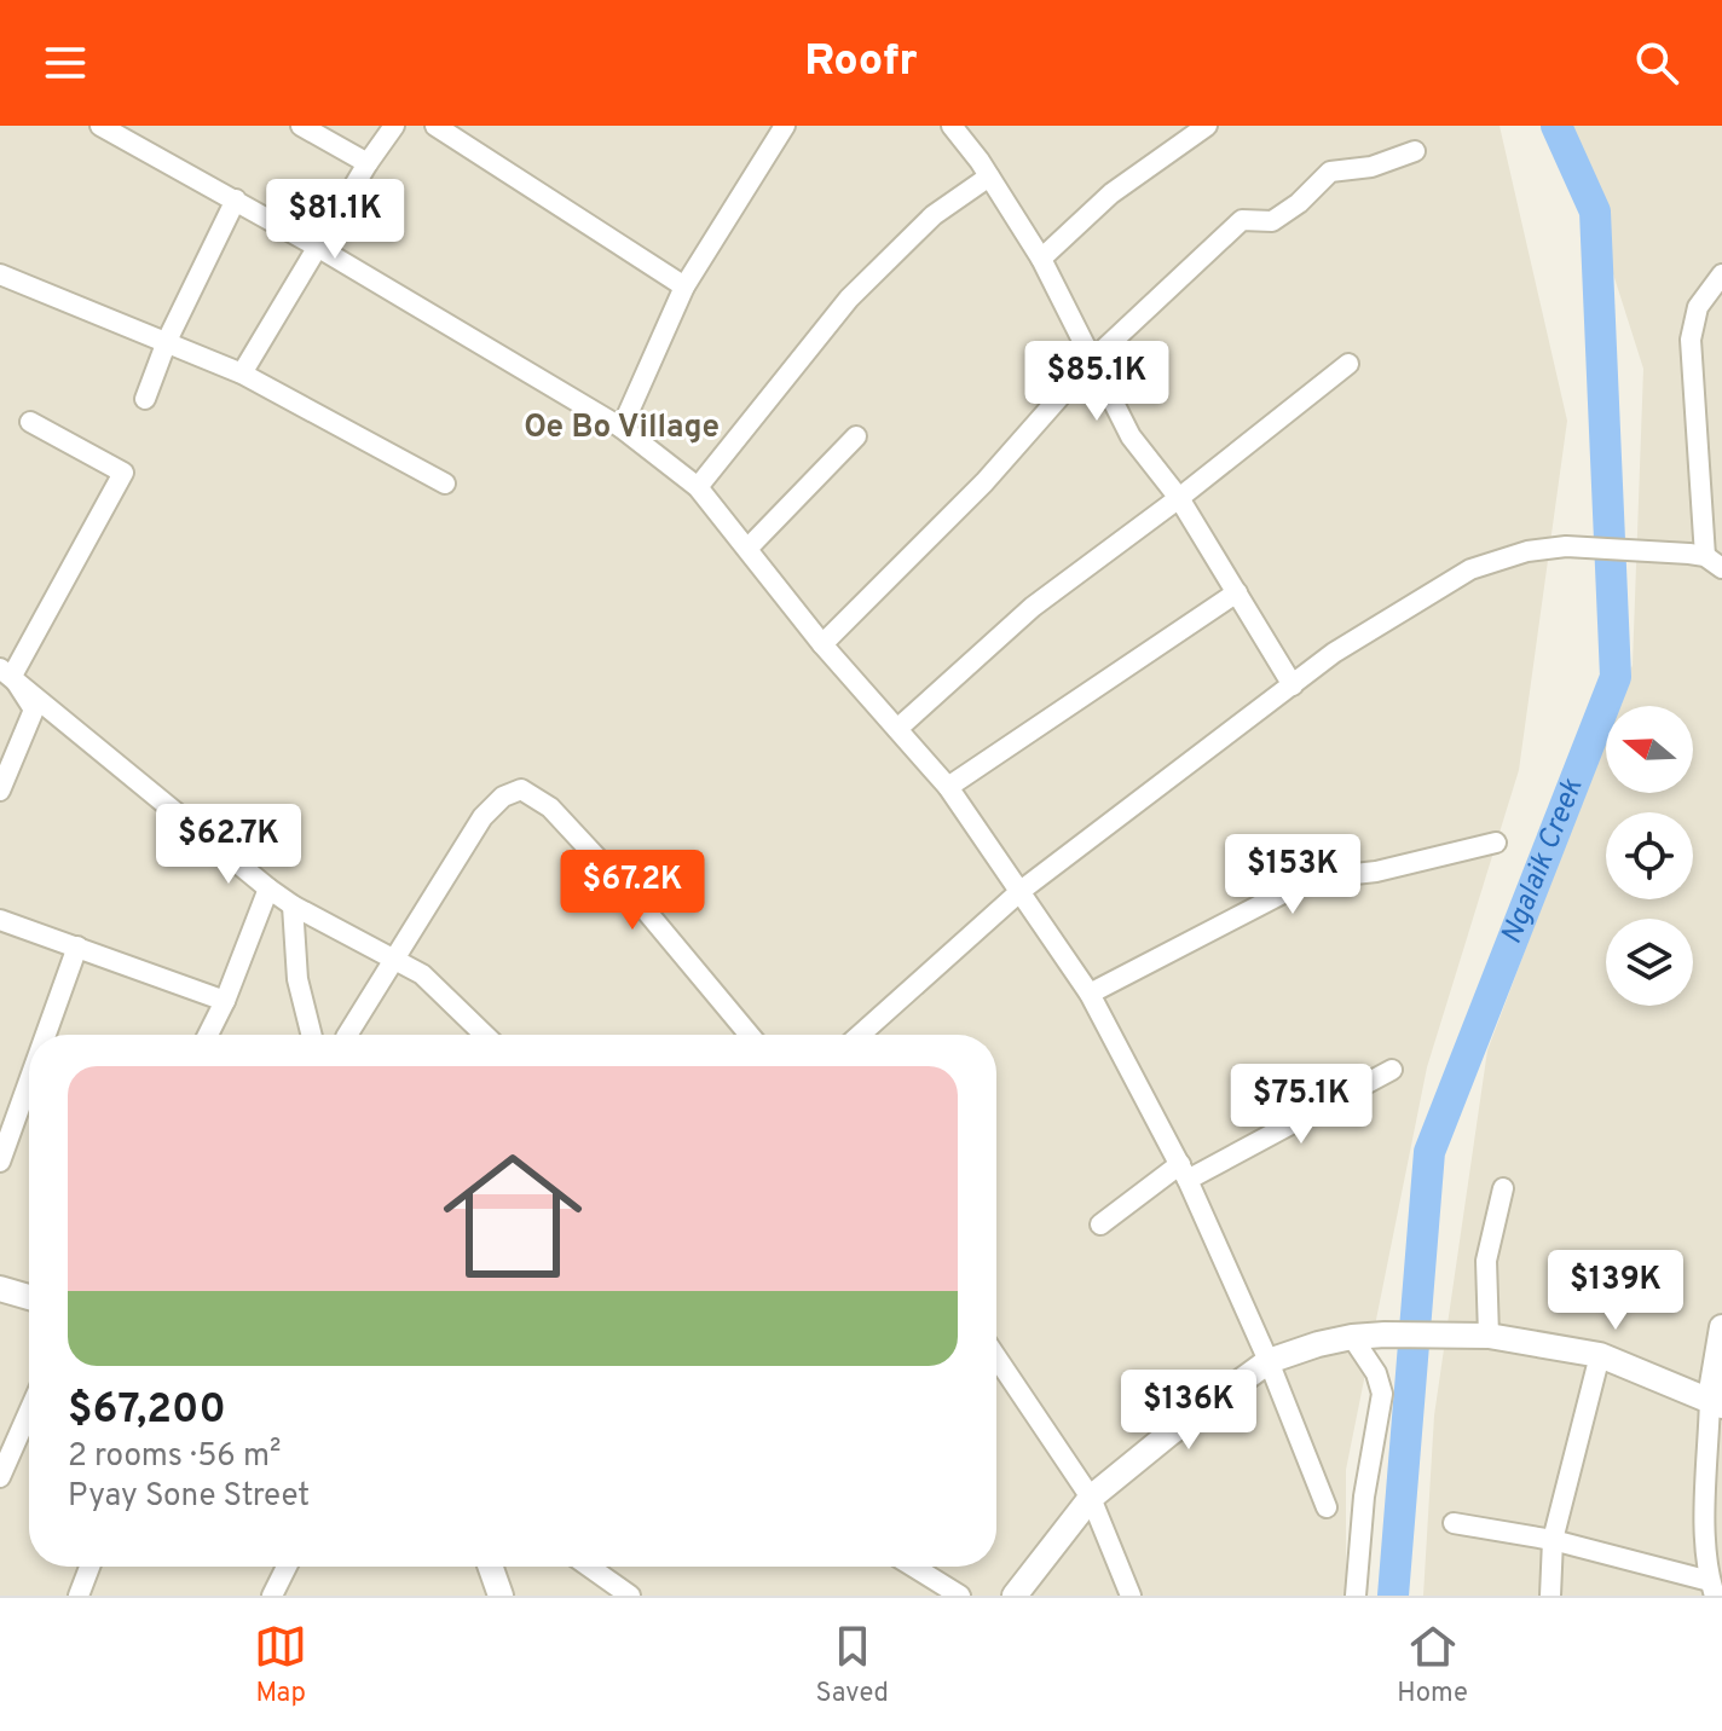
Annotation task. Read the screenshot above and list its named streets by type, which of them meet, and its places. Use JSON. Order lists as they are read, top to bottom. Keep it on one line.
{"districts":["Oe Bo Village"],"water":["Ngalaik Creek"],"north":"left","page":{"header":"Roofr","price":["$81.1K","$85.1K","$62.7K","$153K","$67.2K","$75.1K","$139K","$136K"],"list":[{"name":"$67,200","note":"2 rooms · 56 m² · Pyay Sone Street"}],"tabs":["Map","Saved","Home"]}}
